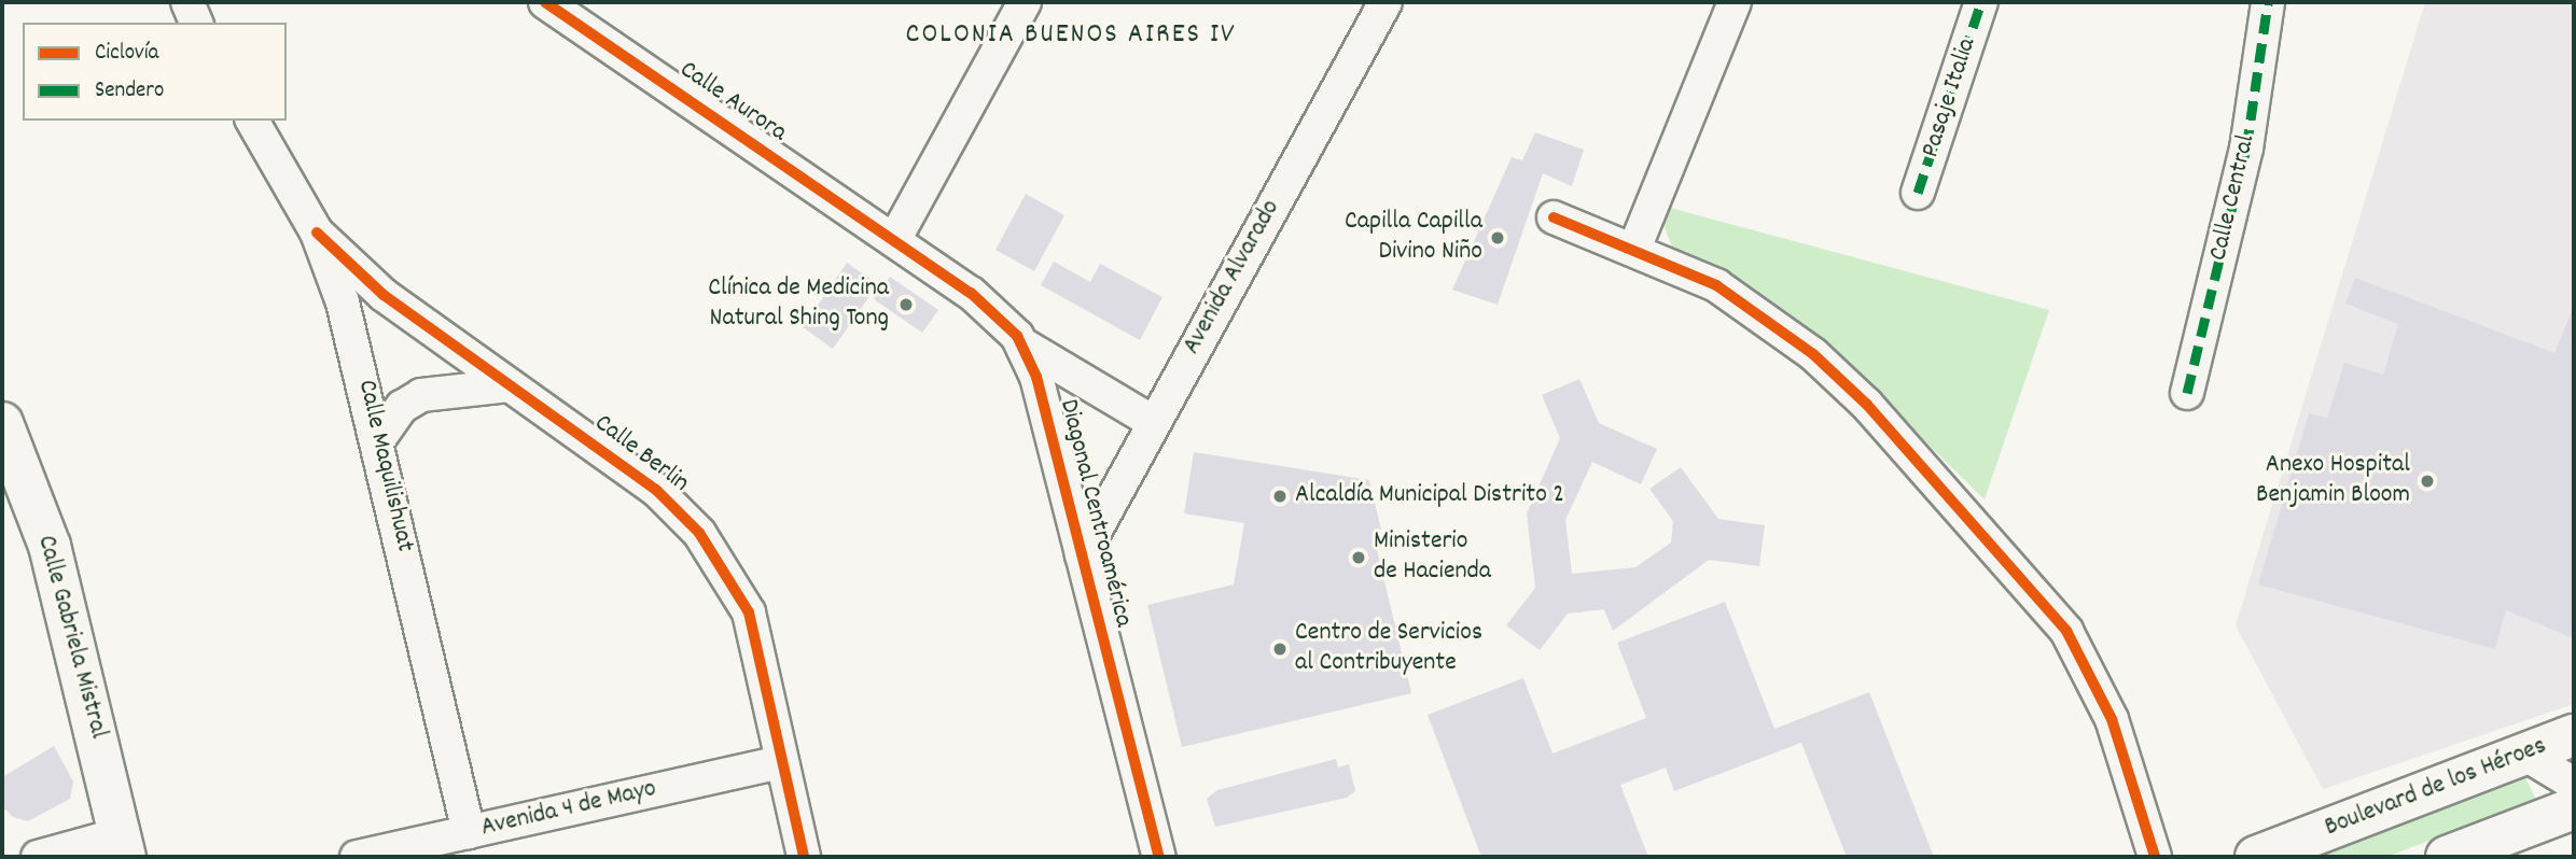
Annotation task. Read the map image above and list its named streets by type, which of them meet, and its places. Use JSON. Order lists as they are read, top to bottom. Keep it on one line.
{"streets":{"main road":["Calle Gabriela Mistral","Boulevard de los Héroes"],"street":["Pasaje Italia","Calle Aurora","Calle Central","Avenida Alvarado","Calle Berlin","Calle Maquilishuat","Diagonal Centroamérica","Avenida 4 de Mayo"]},"crossings":[["Calle Aurora","Diagonal Centroamérica"],["Avenida Alvarado","Diagonal Centroamérica"],["Calle Berlin","Calle Maquilishuat"],["Calle Berlin","Avenida 4 de Mayo"],["Calle Maquilishuat","Avenida 4 de Mayo"]],"districts":["COLONIA BUENOS AIRES IV"],"places":["Capilla Capilla Divino Niño","Clínica de Medicina Natural Shing Tong","Anexo Hospital Benjamin Bloom","Alcaldía Municipal Distrito 2","Ministerio de Hacienda","Centro de Servicios al Contribuyente"],"legend":["Ciclovía","Sendero"]}
